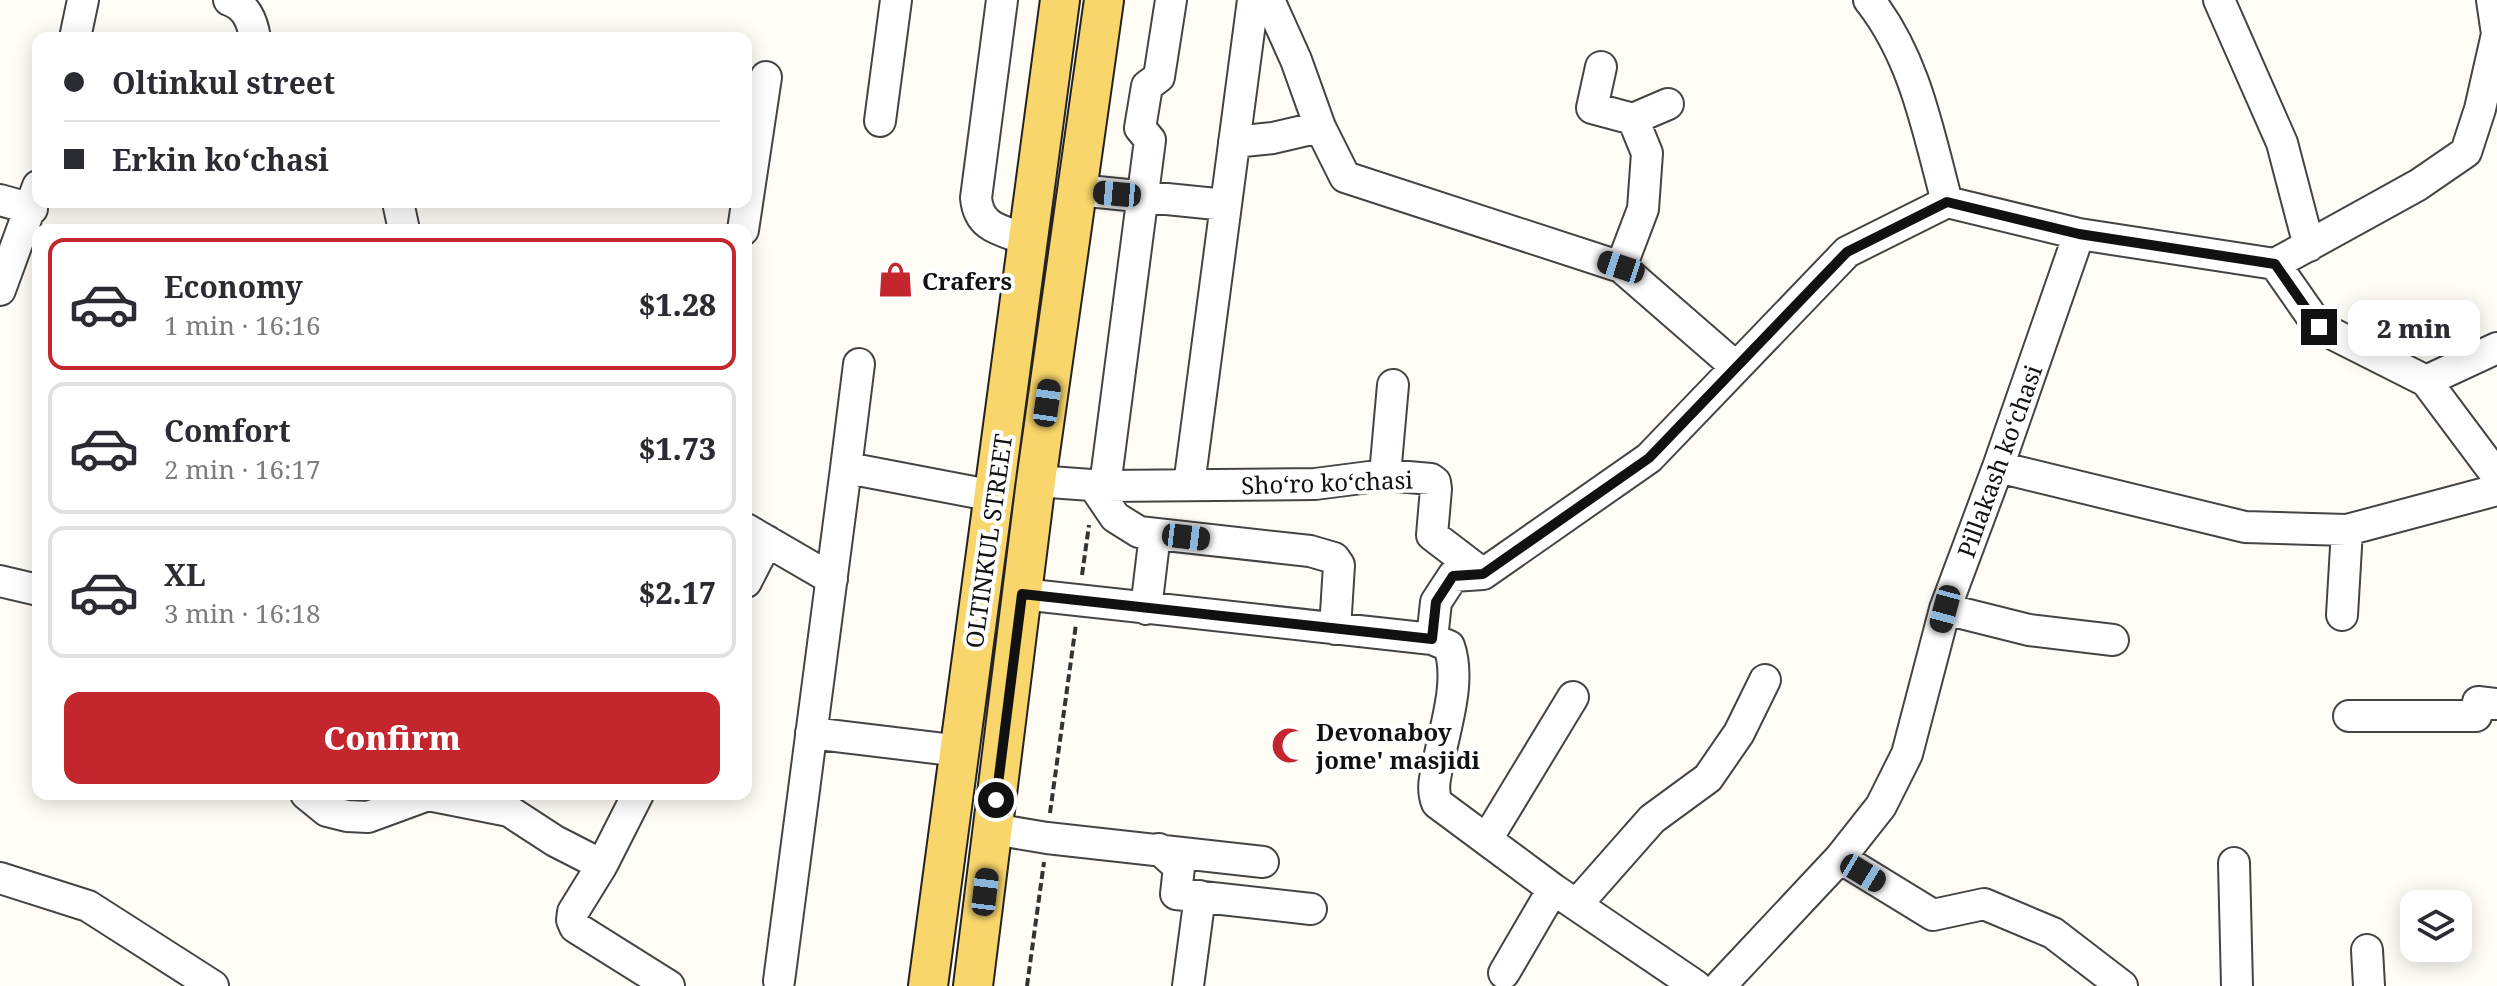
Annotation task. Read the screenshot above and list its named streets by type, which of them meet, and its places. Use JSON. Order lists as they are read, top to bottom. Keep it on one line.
{"streets":{"main road":["OLTINKUL STREET"],"street":["Pillakash koʻchasi","Shoʻro koʻchasi"]},"crossings":[["Shoʻro koʻchasi","OLTINKUL STREET"]],"places":{"shop":["Crafers"],"mosque":["Devonaboy jome' masjidi"]},"page":{"banner":["Oltinkul street","Erkin koʻchasi"],"list":[{"name":"Economy","note":"1 min · 16:16","value":"$1.28"},{"name":"Comfort","note":"2 min · 16:17","value":"$1.73"},{"name":"XL","note":"3 min · 16:18","value":"$2.17"}],"bubble":"2 min","buttons":"Confirm"}}
